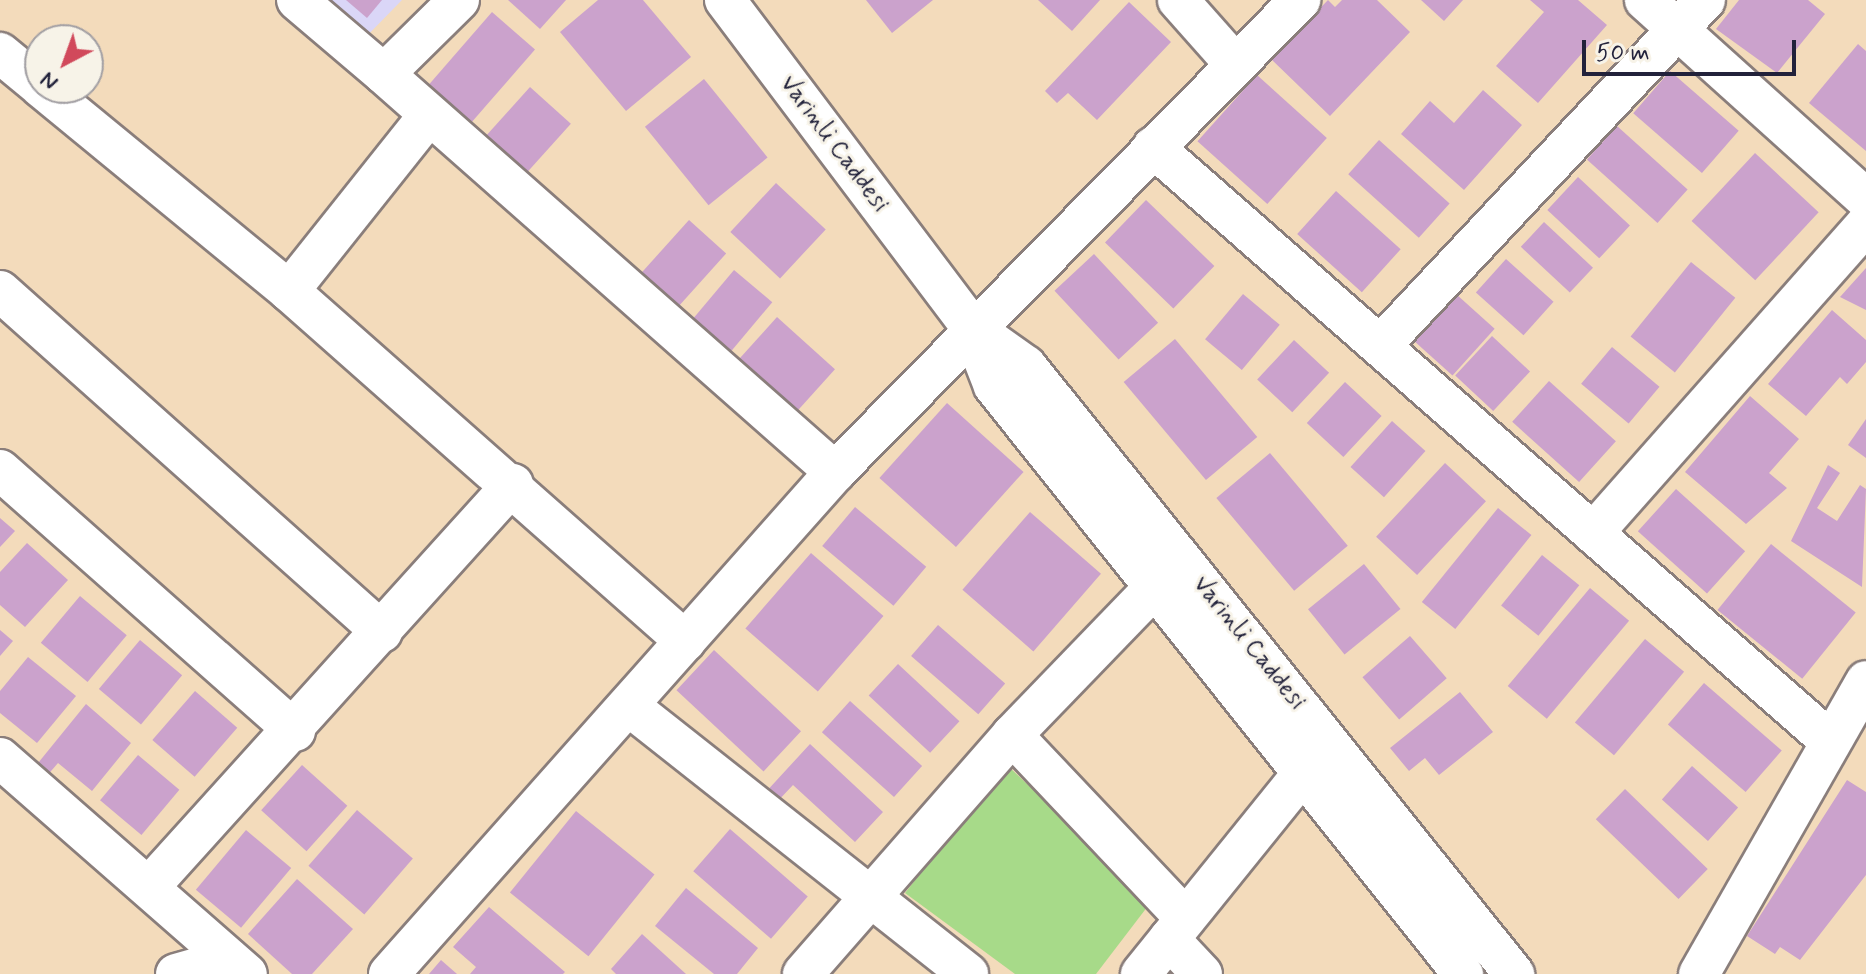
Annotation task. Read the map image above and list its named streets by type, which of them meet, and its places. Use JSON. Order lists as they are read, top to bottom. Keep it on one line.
{"streets":{"street":["Varinli Caddesi"]},"scale_bar":"50 m","north":"bottom left"}
